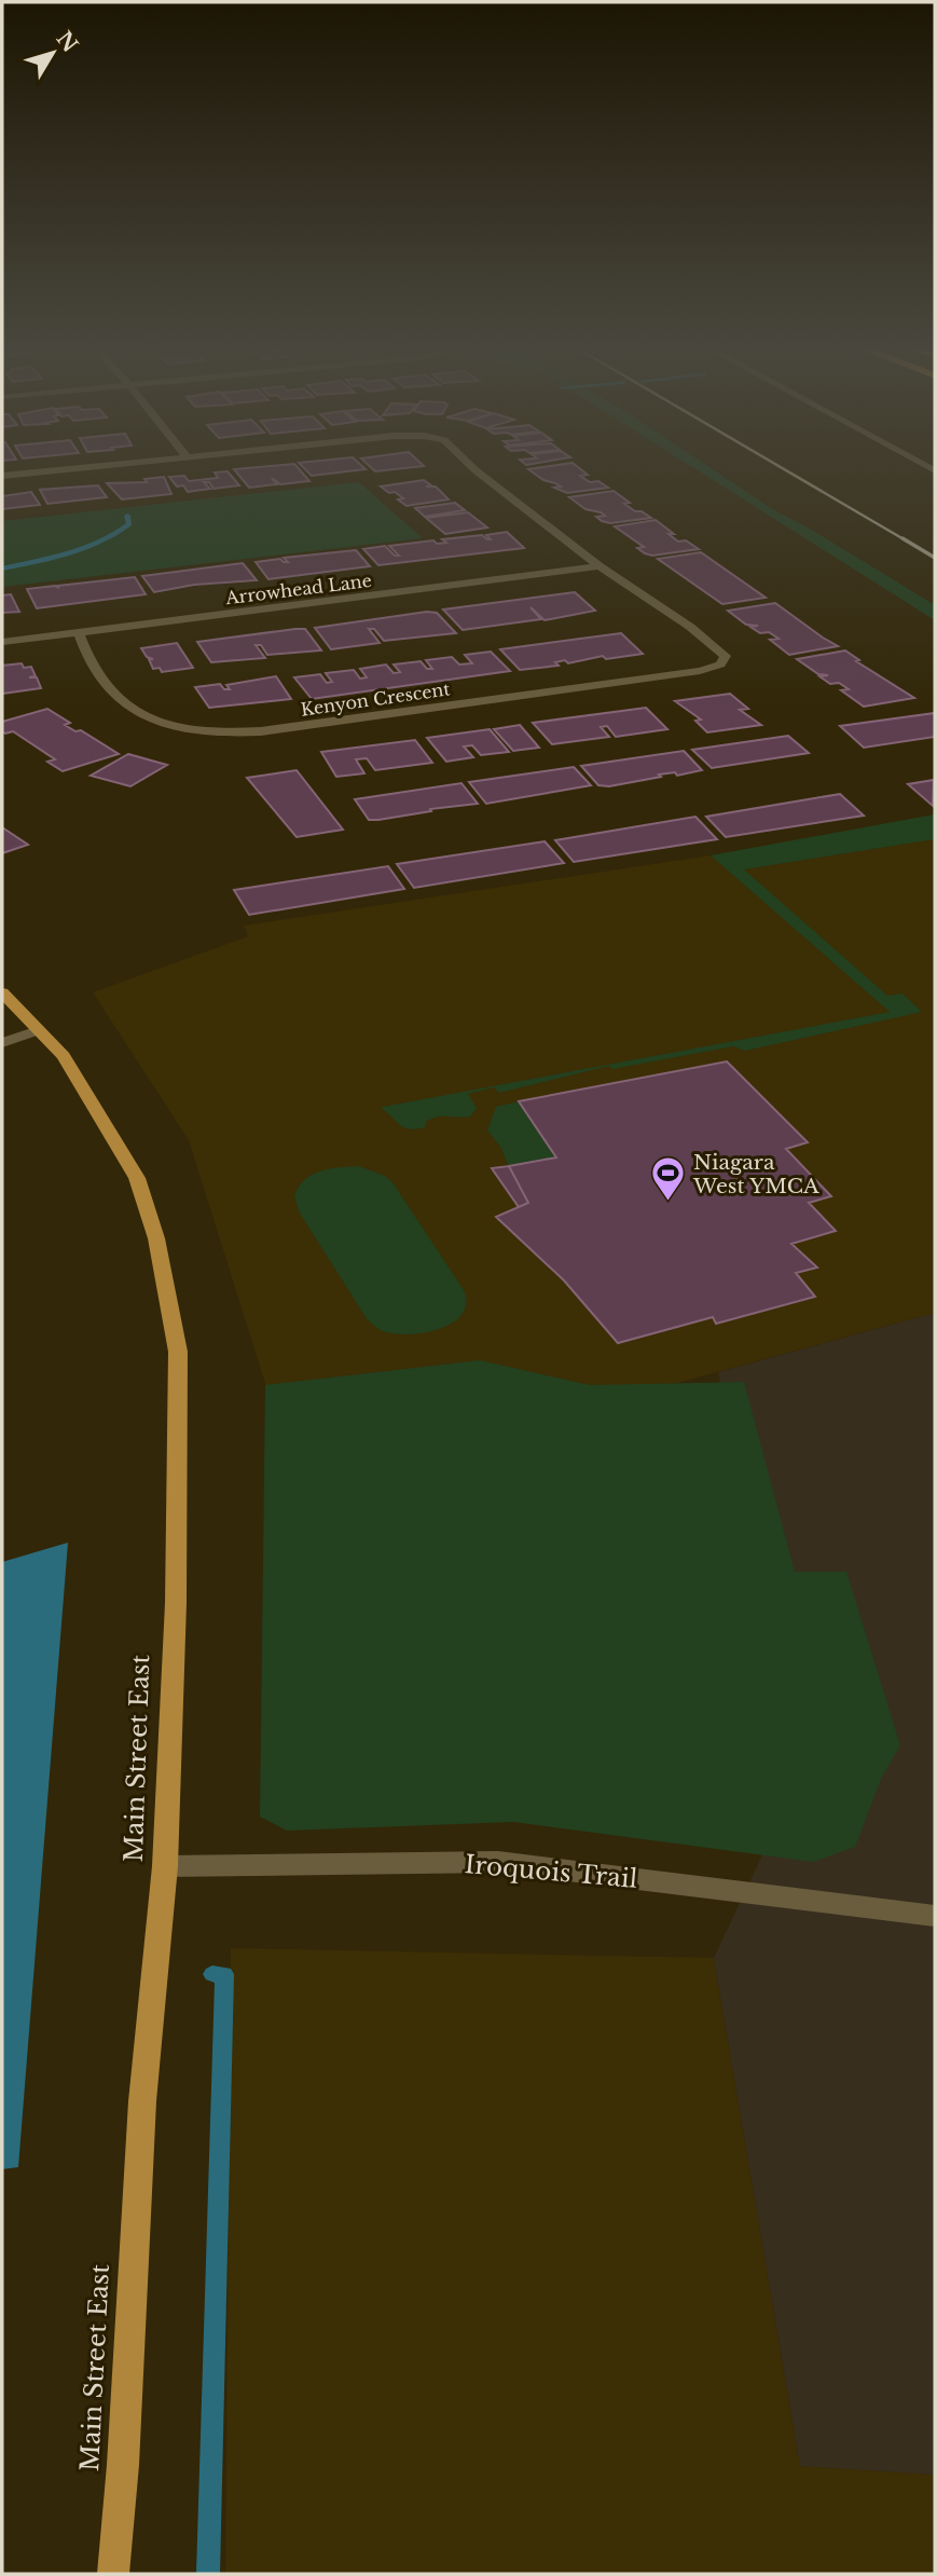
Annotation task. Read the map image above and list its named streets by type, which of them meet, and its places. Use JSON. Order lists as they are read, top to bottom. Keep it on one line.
{"streets":{"main road":["Main Street East"],"street":["Arrowhead Lane","Kenyon Crescent","Iroquois Trail"]},"crossings":[["Arrowhead Lane","Kenyon Crescent"],["Main Street East","Iroquois Trail"]],"places":{"sports":["Niagara West YMCA"]},"north":"top right"}
